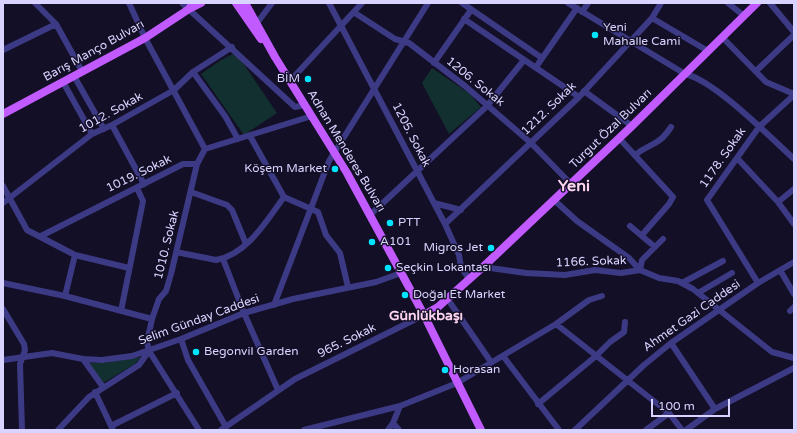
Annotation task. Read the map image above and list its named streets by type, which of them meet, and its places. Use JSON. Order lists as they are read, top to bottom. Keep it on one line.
{"streets":{"main road":["Barış Manço Bulvarı","Turgut Özal Bulvarı","Adnan Menderes Bulvarı"],"street":["1206. Sokak","1212. Sokak","1012. Sokak","1205. Sokak","1178. Sokak","1019. Sokak","1010. Sokak","1166. Sokak","Ahmet Gazi Caddesi","Selim Günday Caddesi","965. Sokak"]},"crossings":[["1206. Sokak","1212. Sokak"],["1206. Sokak","Turgut Özal Bulvarı"],["1212. Sokak","1205. Sokak"],["Turgut Özal Bulvarı","1205. Sokak"],["Turgut Özal Bulvarı","Adnan Menderes Bulvarı"],["Turgut Özal Bulvarı","1166. Sokak"],["Turgut Özal Bulvarı","965. Sokak"],["Adnan Menderes Bulvarı","Selim Günday Caddesi"],["Adnan Menderes Bulvarı","965. Sokak"],["1178. Sokak","Ahmet Gazi Caddesi"],["1019. Sokak","1010. Sokak"],["1010. Sokak","Selim Günday Caddesi"],["1166. Sokak","Ahmet Gazi Caddesi"]],"districts":["Yeni","Günlükbaşı"],"places":["Yeni Mahalle Cami","BİM","Köşem Market","PTT","A101","Migros Jet","Seçkin Lokantası","Doğal Et Market","Begonvil Garden","Horasan"],"scale_bar":"100 m"}
